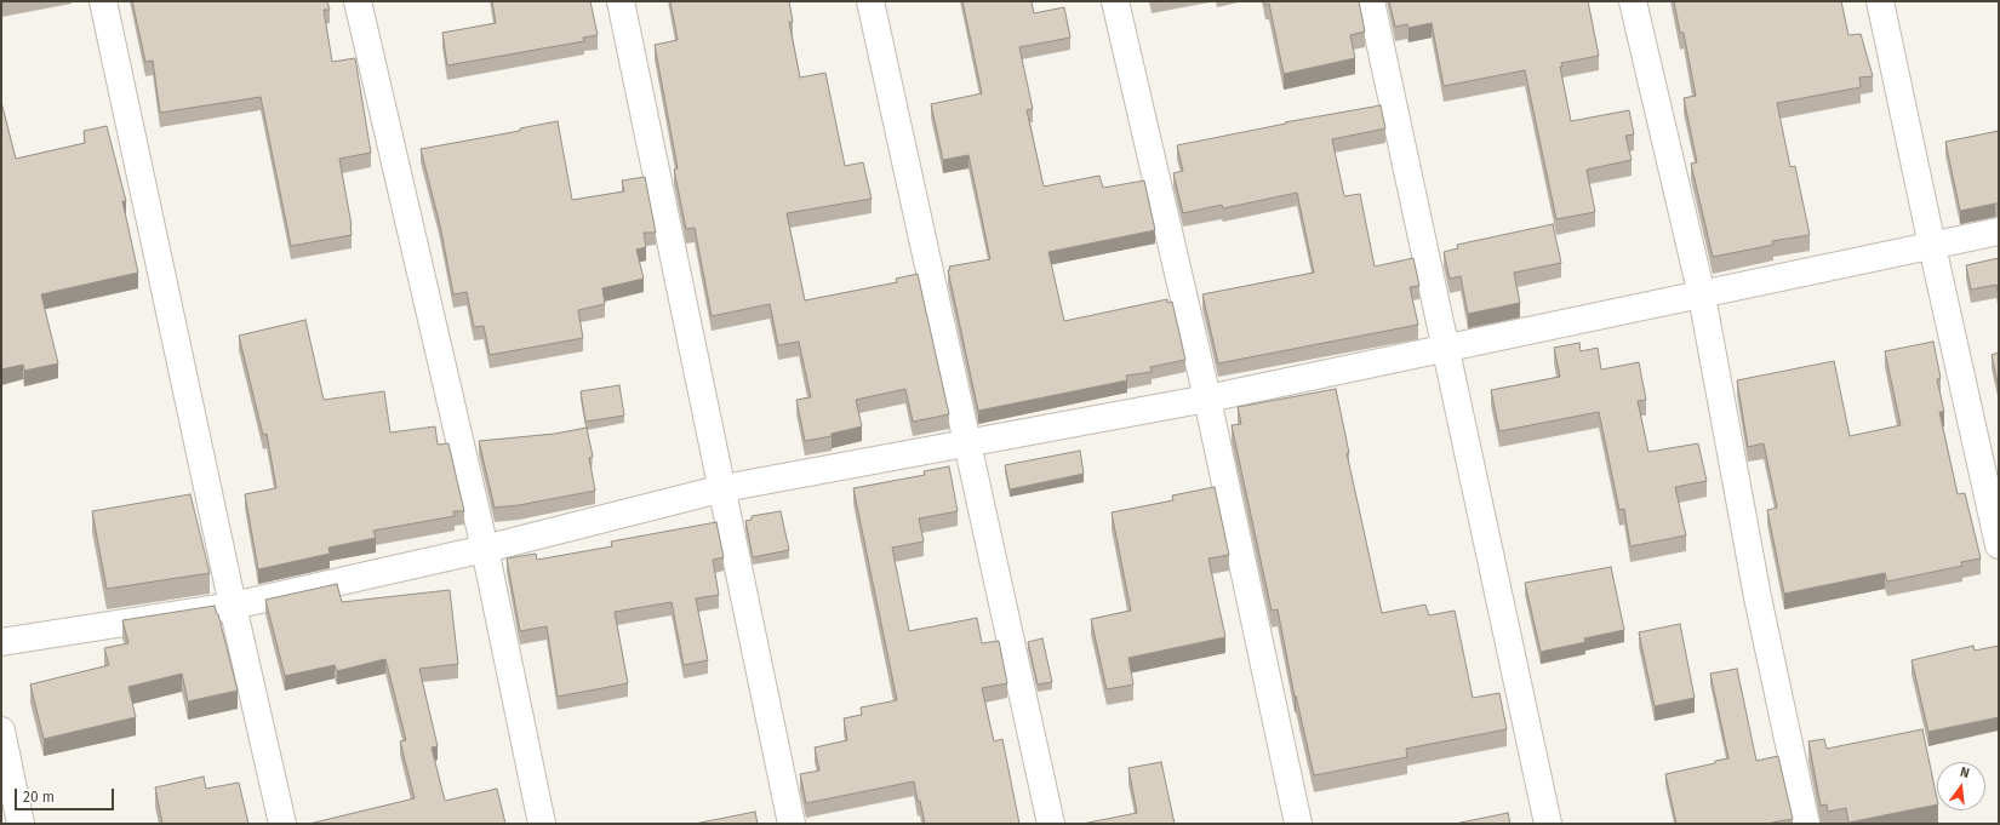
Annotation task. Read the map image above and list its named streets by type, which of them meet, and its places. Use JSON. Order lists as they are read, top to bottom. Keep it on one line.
{"scale_bar":"20 m","north":"top"}
